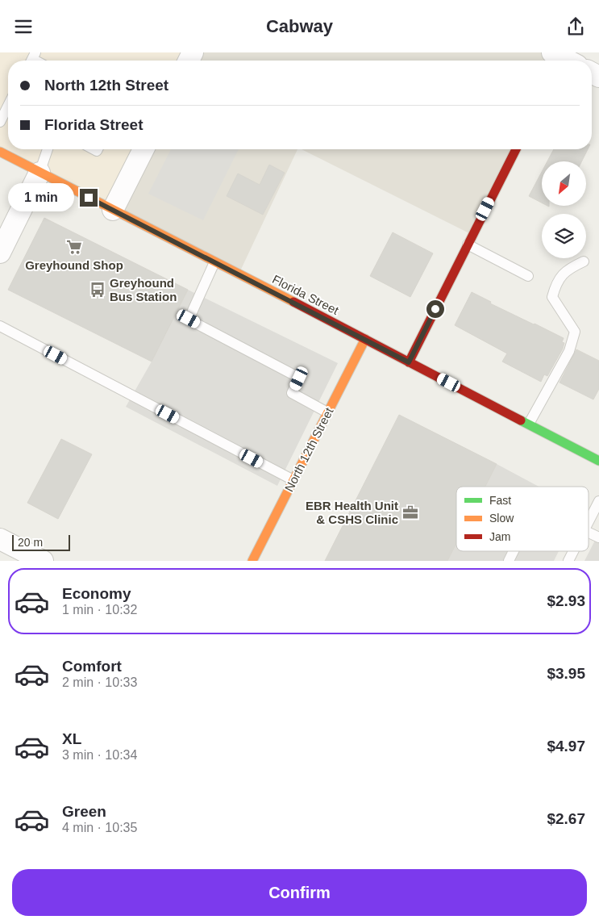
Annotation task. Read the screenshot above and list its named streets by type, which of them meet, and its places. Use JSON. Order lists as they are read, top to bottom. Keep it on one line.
{"streets":{"main road":["Florida Street","North 12th Street"]},"crossings":[["Florida Street","North 12th Street"]],"places":{"supermarket":["Greyhound Shop"],"bus stop":["Greyhound Bus Station"],"office":["EBR Health Unit & CSHS Clinic"]},"legend":["Fast","Slow","Jam"],"scale_bar":"20 m","north":"bottom left","page":{"header":"Cabway","banner":["North 12th Street","Florida Street"],"bubble":"1 min","scale":"20 m","list":[{"name":"Economy","note":"1 min · 10:32","value":"$2.93"},{"name":"Comfort","note":"2 min · 10:33","value":"$3.95"},{"name":"XL","note":"3 min · 10:34","value":"$4.97"},{"name":"Green","note":"4 min · 10:35","value":"$2.67"}],"buttons":"Confirm"}}
